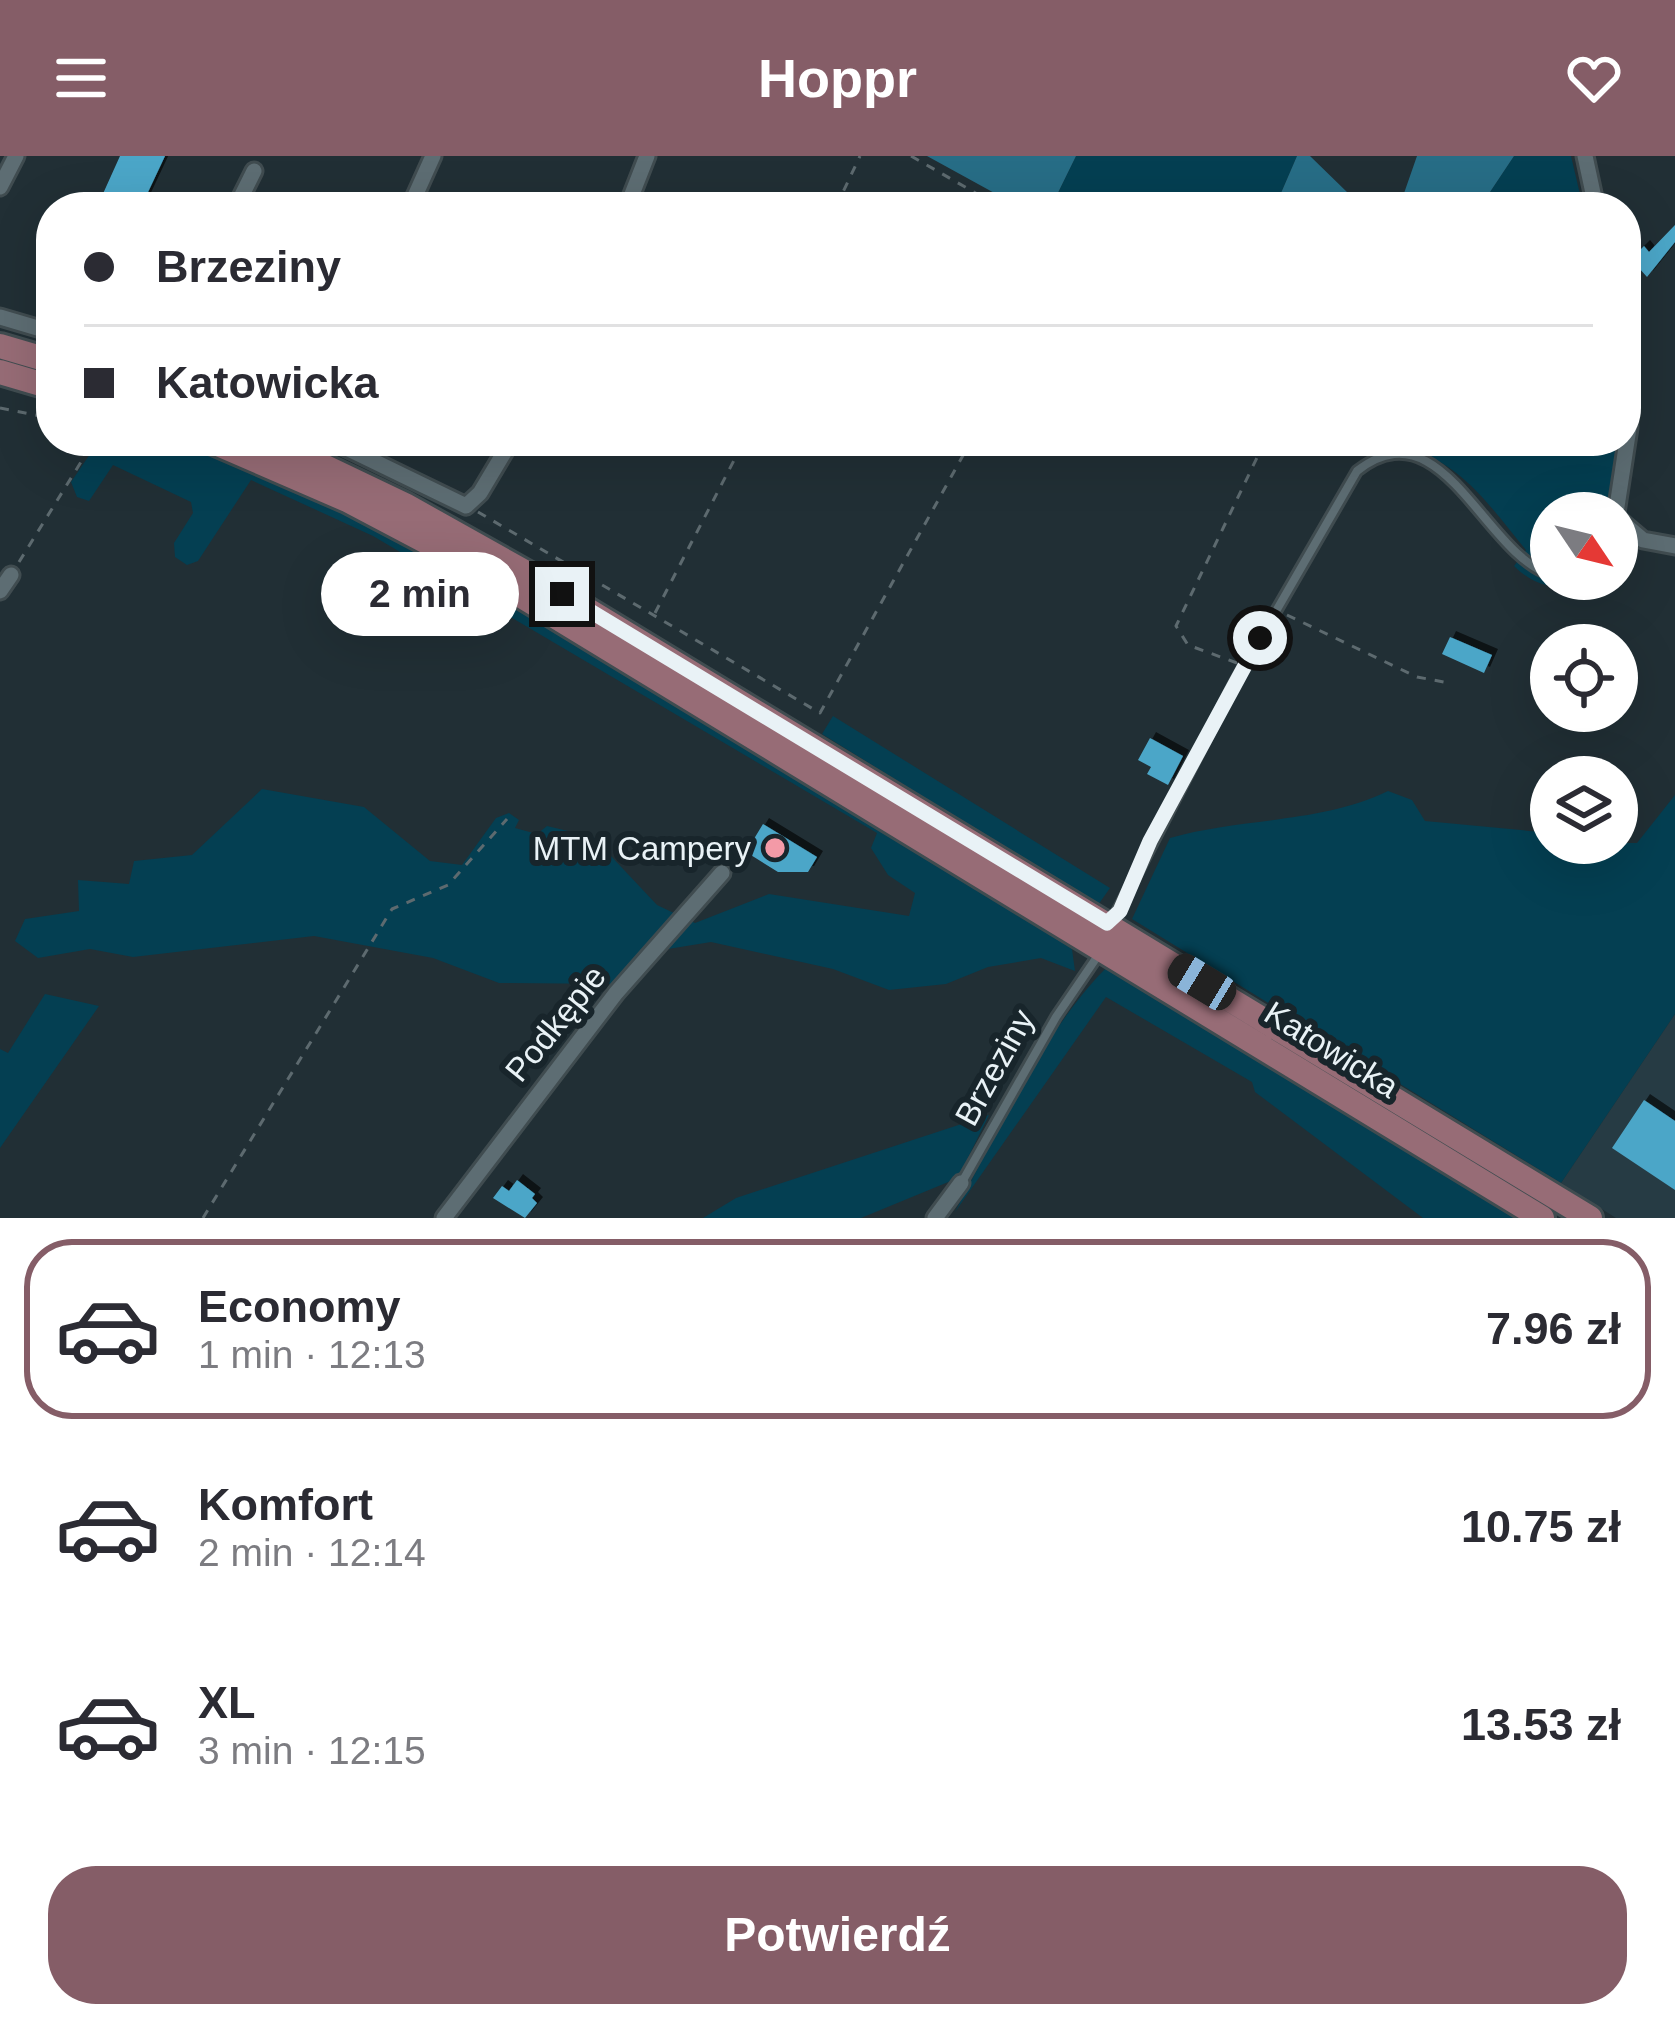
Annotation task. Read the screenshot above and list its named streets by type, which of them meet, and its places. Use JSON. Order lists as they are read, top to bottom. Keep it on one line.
{"streets":{"main road":["Katowicka"],"street":["Podkępie","Brzeziny"]},"crossings":[["Katowicka","Brzeziny"]],"places":["MTM Campery"],"north":"bottom right","page":{"header":"Hoppr","banner":["Brzeziny","Katowicka"],"bubble":"2 min","list":[{"name":"Economy","note":"1 min · 12:13","value":"7.96 zł"},{"name":"Komfort","note":"2 min · 12:14","value":"10.75 zł"},{"name":"XL","note":"3 min · 12:15","value":"13.53 zł"}],"buttons":"Potwierdź"}}
